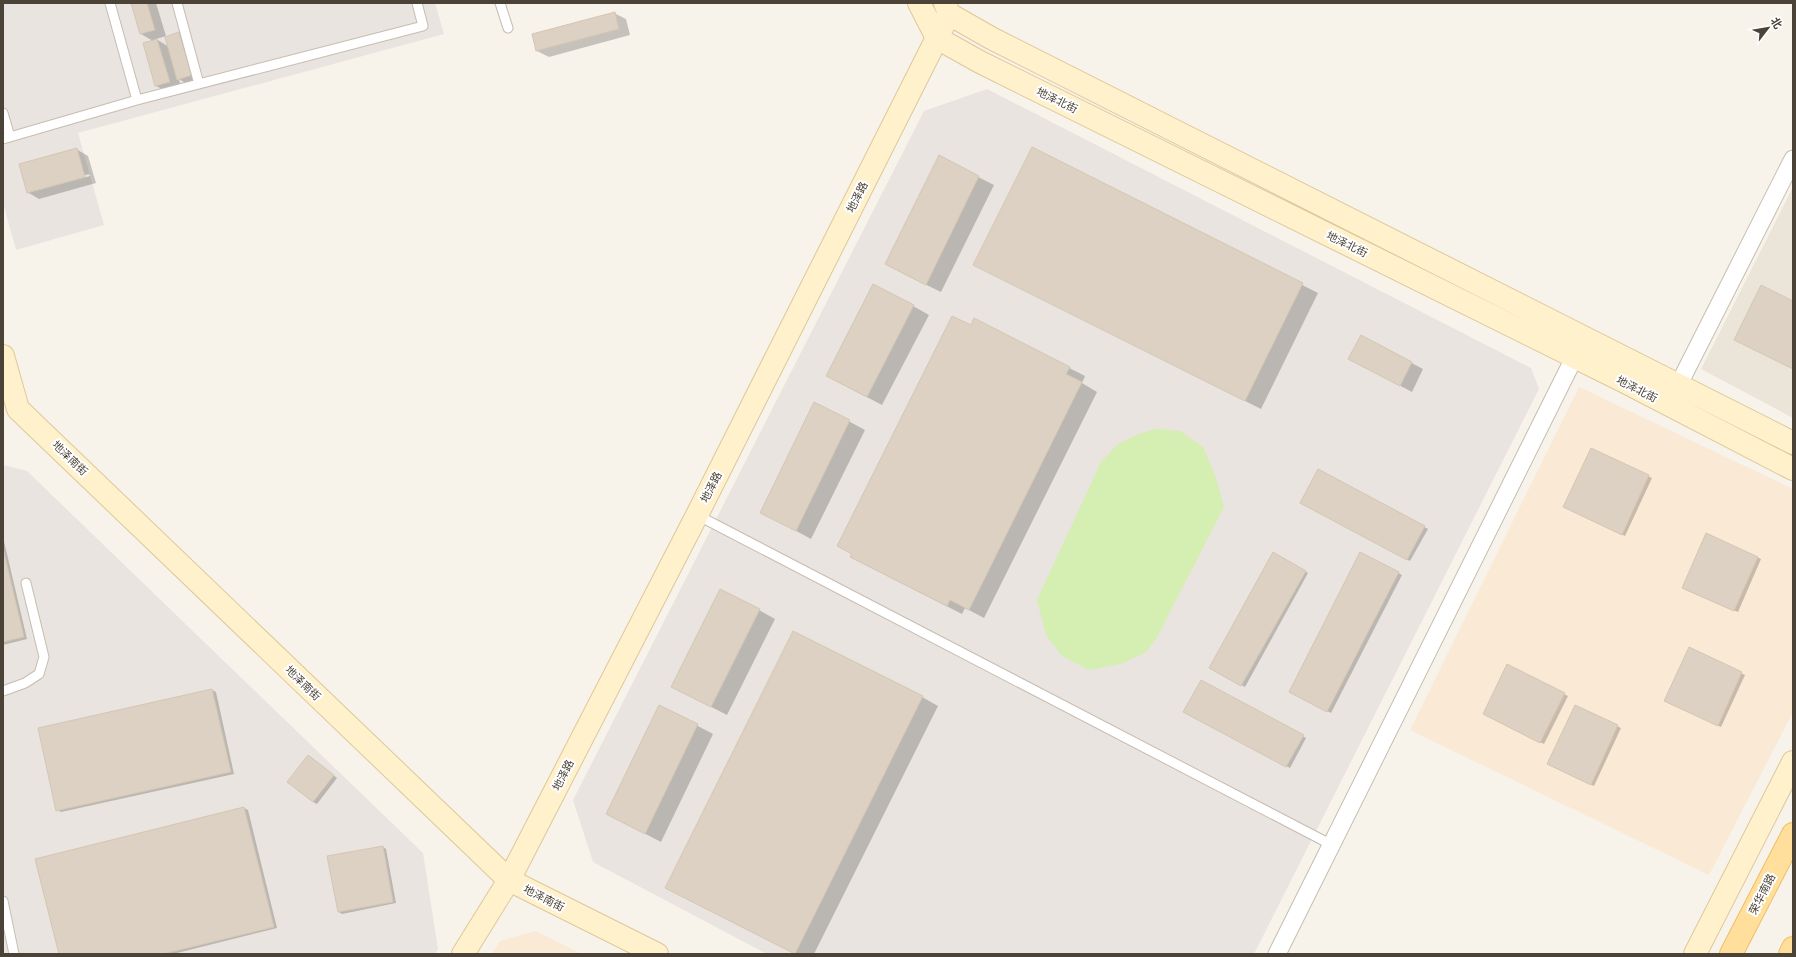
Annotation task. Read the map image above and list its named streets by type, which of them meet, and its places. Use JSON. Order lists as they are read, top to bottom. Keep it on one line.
{"streets":{"main road":["荣华南路"],"street":["地泽北街","地泽路","地泽南街"]},"crossings":[["地泽北街","地泽路"],["地泽路","地泽南街"]],"north":"top right"}
